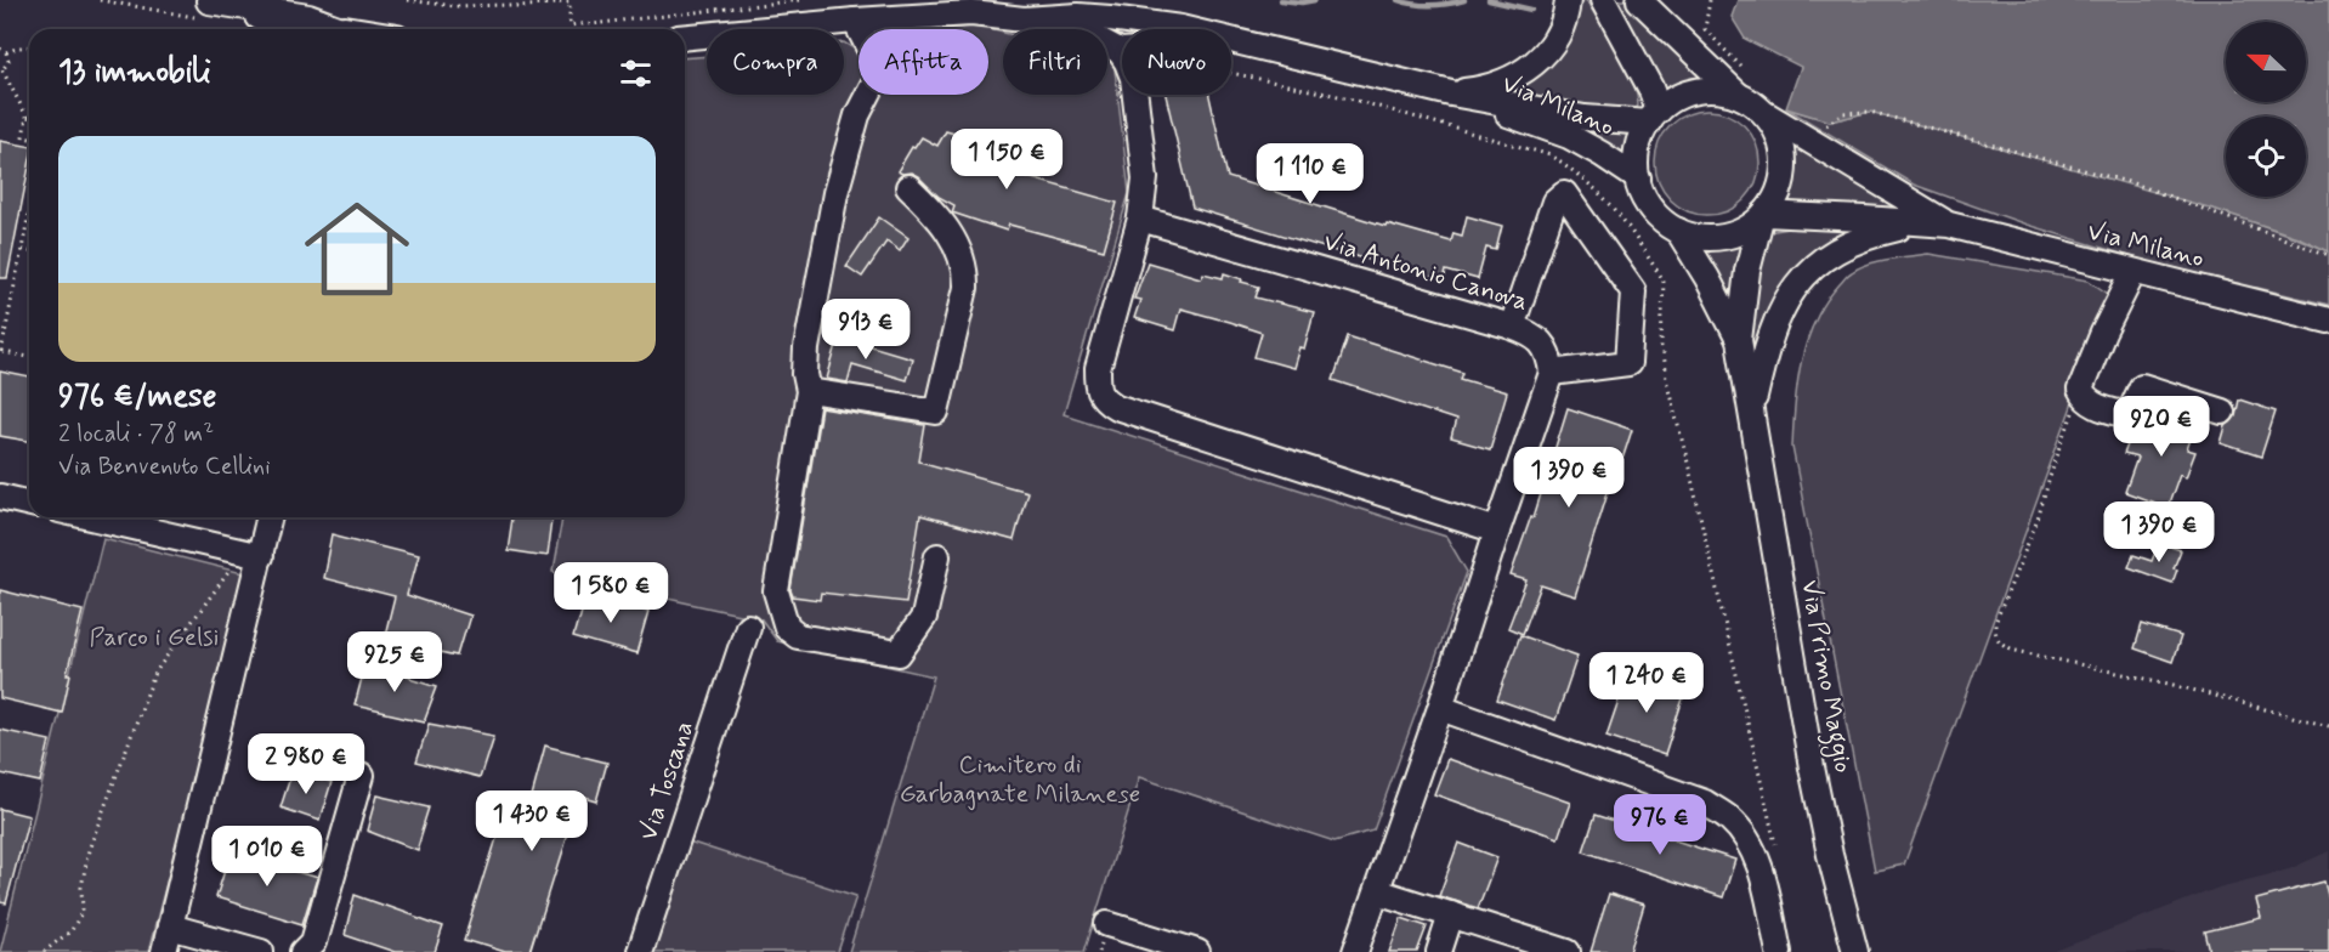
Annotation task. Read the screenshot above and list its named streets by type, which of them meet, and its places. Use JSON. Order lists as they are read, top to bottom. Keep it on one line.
{"streets":{"street":["Via Milano","Via Antonio Canova","Via Primo Maggio","Via Toscana"]},"crossings":[["Via Milano","Via Primo Maggio"]],"parks":["Parco i Gelsi","Cimitero di Garbagnate Milanese"],"north":"left","page":{"chip":["Compra","Affitta","Filtri","Nuovo"],"heading":"13 immobili","list":[{"name":"976 €/mese","note":"2 locali · 78 m² · Via Benvenuto Cellini"}],"price":["1 150 €","1 110 €","913 €","920 €","1 390 €","1 390 €","1 580 €","925 €","1 240 €","2 980 €","1 430 €","976 €","1 010 €"]}}
